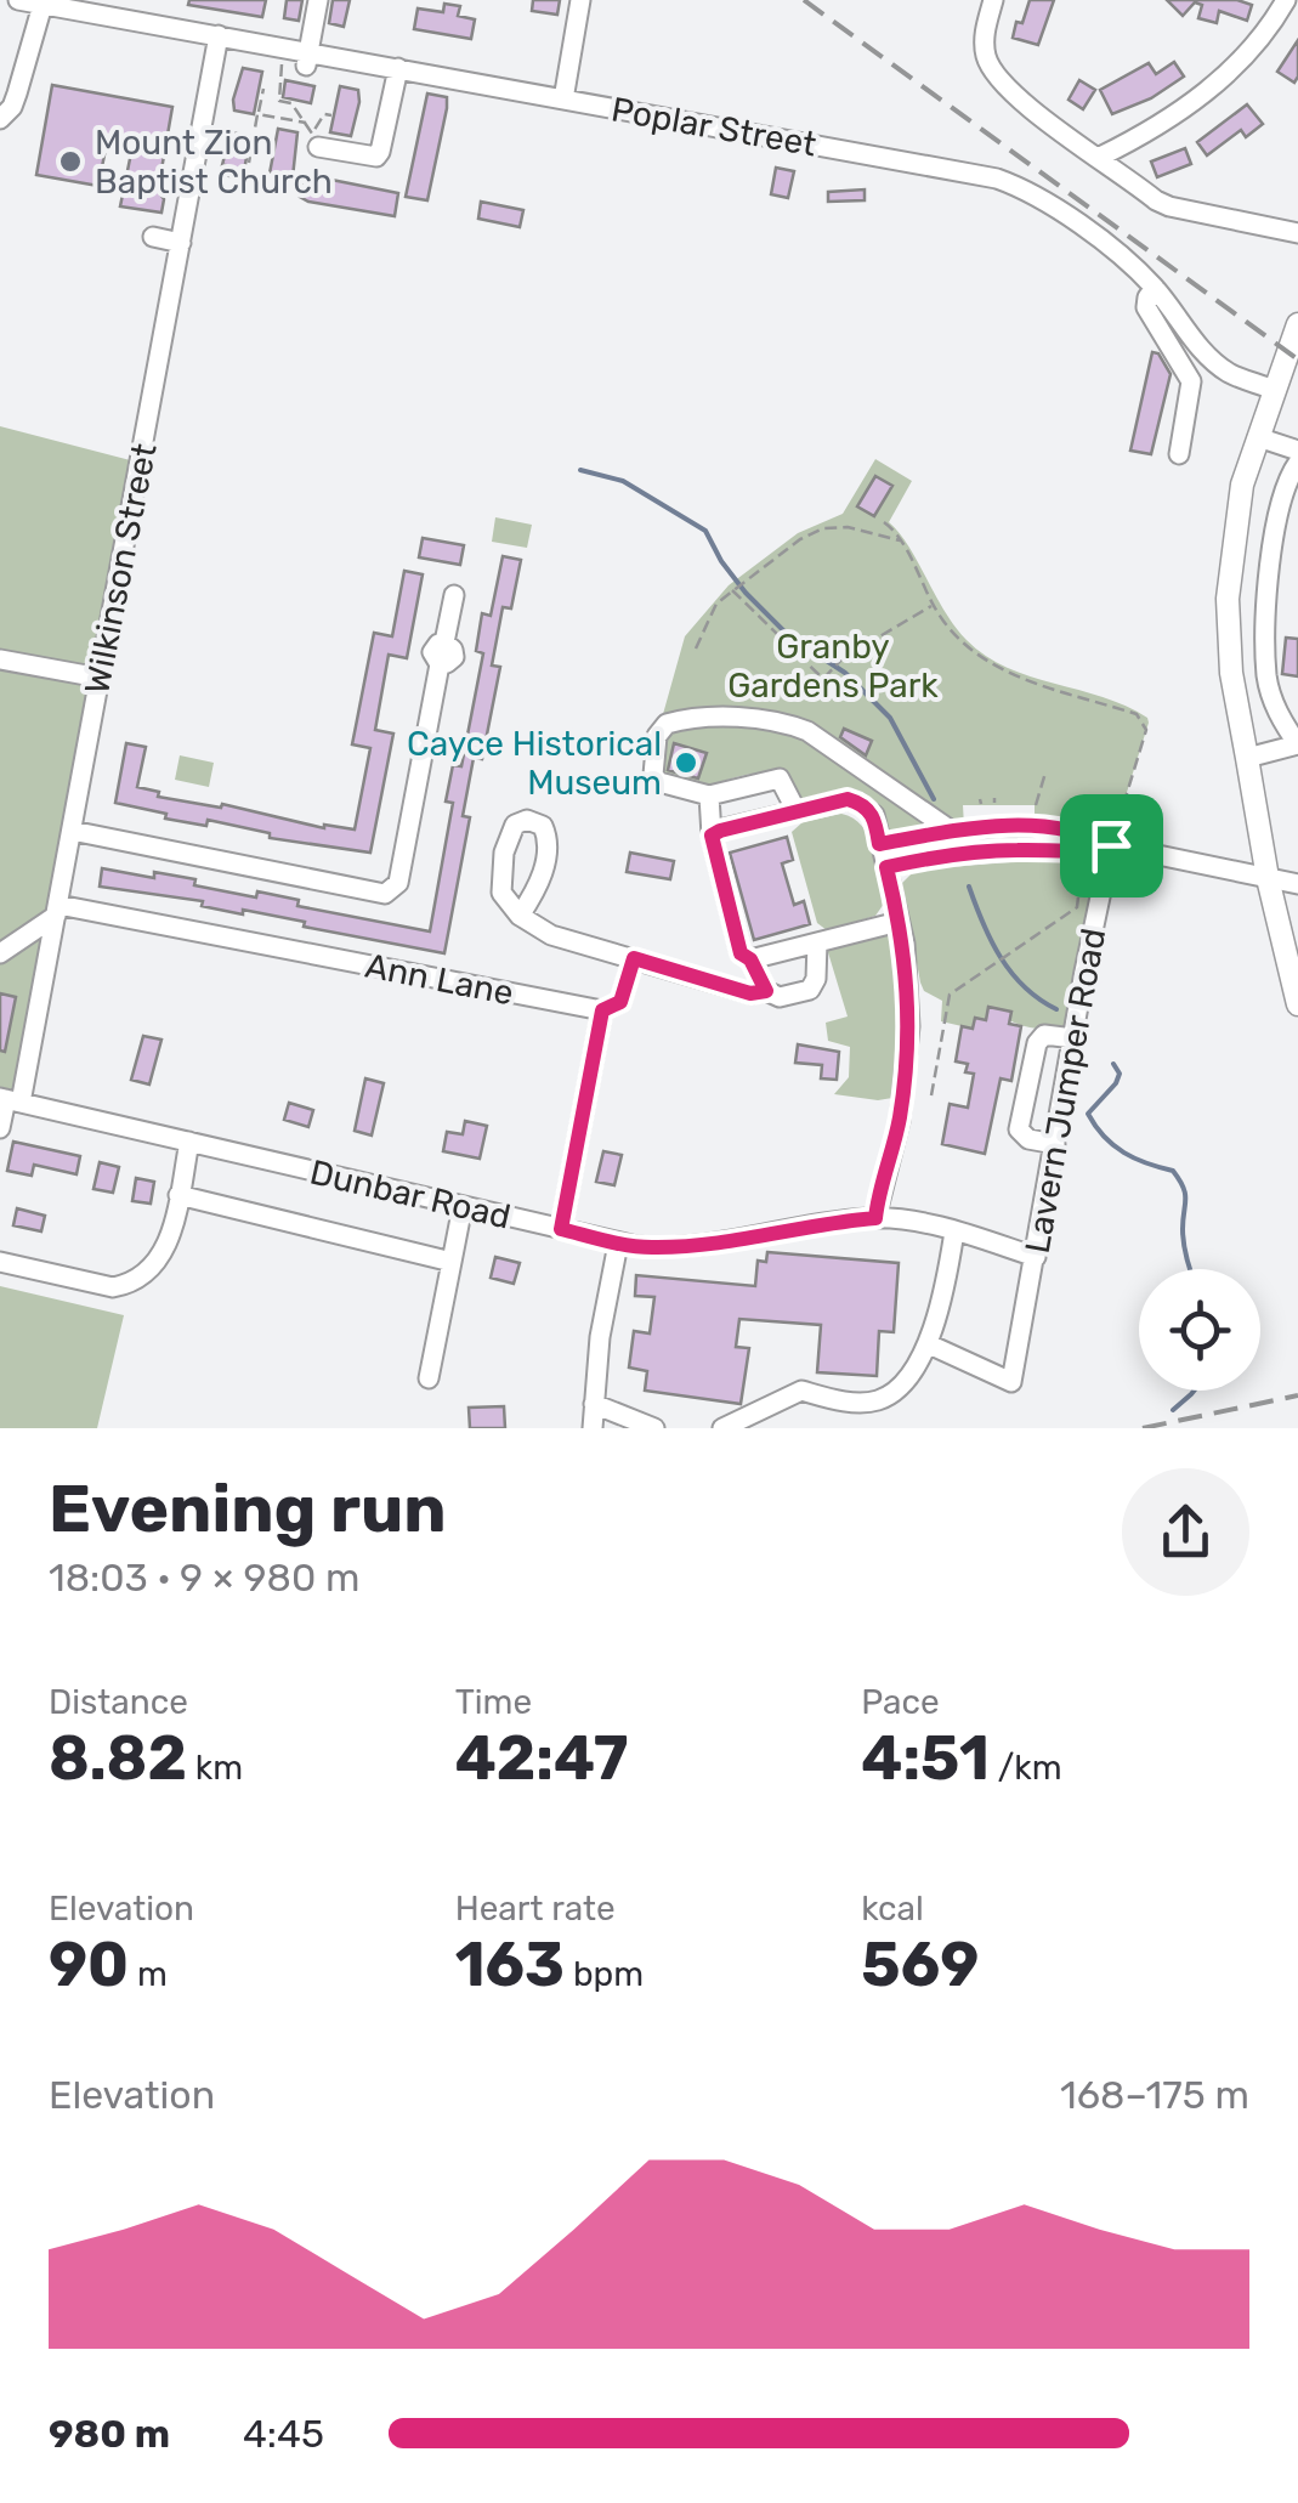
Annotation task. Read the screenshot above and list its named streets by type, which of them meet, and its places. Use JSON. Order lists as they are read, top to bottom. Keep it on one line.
{"streets":{"street":["Poplar Street","Wilkinson Street","Ann Lane","Lavern Jumper Road","Dunbar Road"]},"crossings":[["Poplar Street","Wilkinson Street"],["Wilkinson Street","Ann Lane"],["Wilkinson Street","Dunbar Road"],["Lavern Jumper Road","Dunbar Road"]],"parks":["Granby Gardens Park"],"places":["Mount Zion Baptist Church","Cayce Historical Museum"],"page":{"heading":["Evening run","18:03 · 9 × 980 m"],"stats":[["Distance","8.82 km"],["Time","42:47"],["Pace","4:51 /km"],["Elevation","90 m"],["Heart rate","163 bpm"],["kcal","569"]],"chart":["Elevation","168–175 m"],"list":[{"name":"980 m","note":"4:45"}]}}
